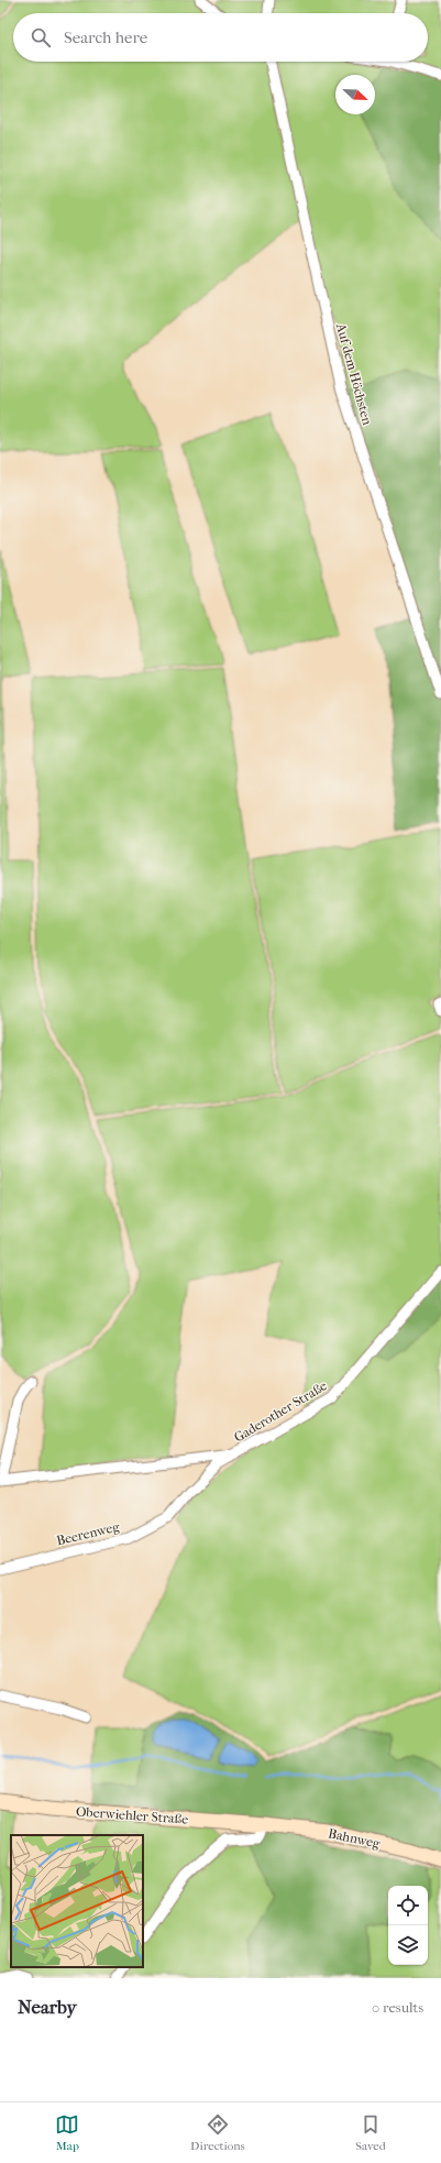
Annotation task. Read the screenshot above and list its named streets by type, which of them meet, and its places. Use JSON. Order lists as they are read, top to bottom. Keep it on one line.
{"streets":{"main road":["Oberwiehler Straße","Bahnweg"],"street":["Auf dem Höchsten","Gaderother Straße","Beerenweg"]},"crossings":[["Gaderother Straße","Beerenweg"],["Oberwiehler Straße","Bahnweg"]],"north":"bottom right","page":{"search":"Search here","heading":["Nearby","0 results"],"nav":["Map","Directions","Saved"]}}
